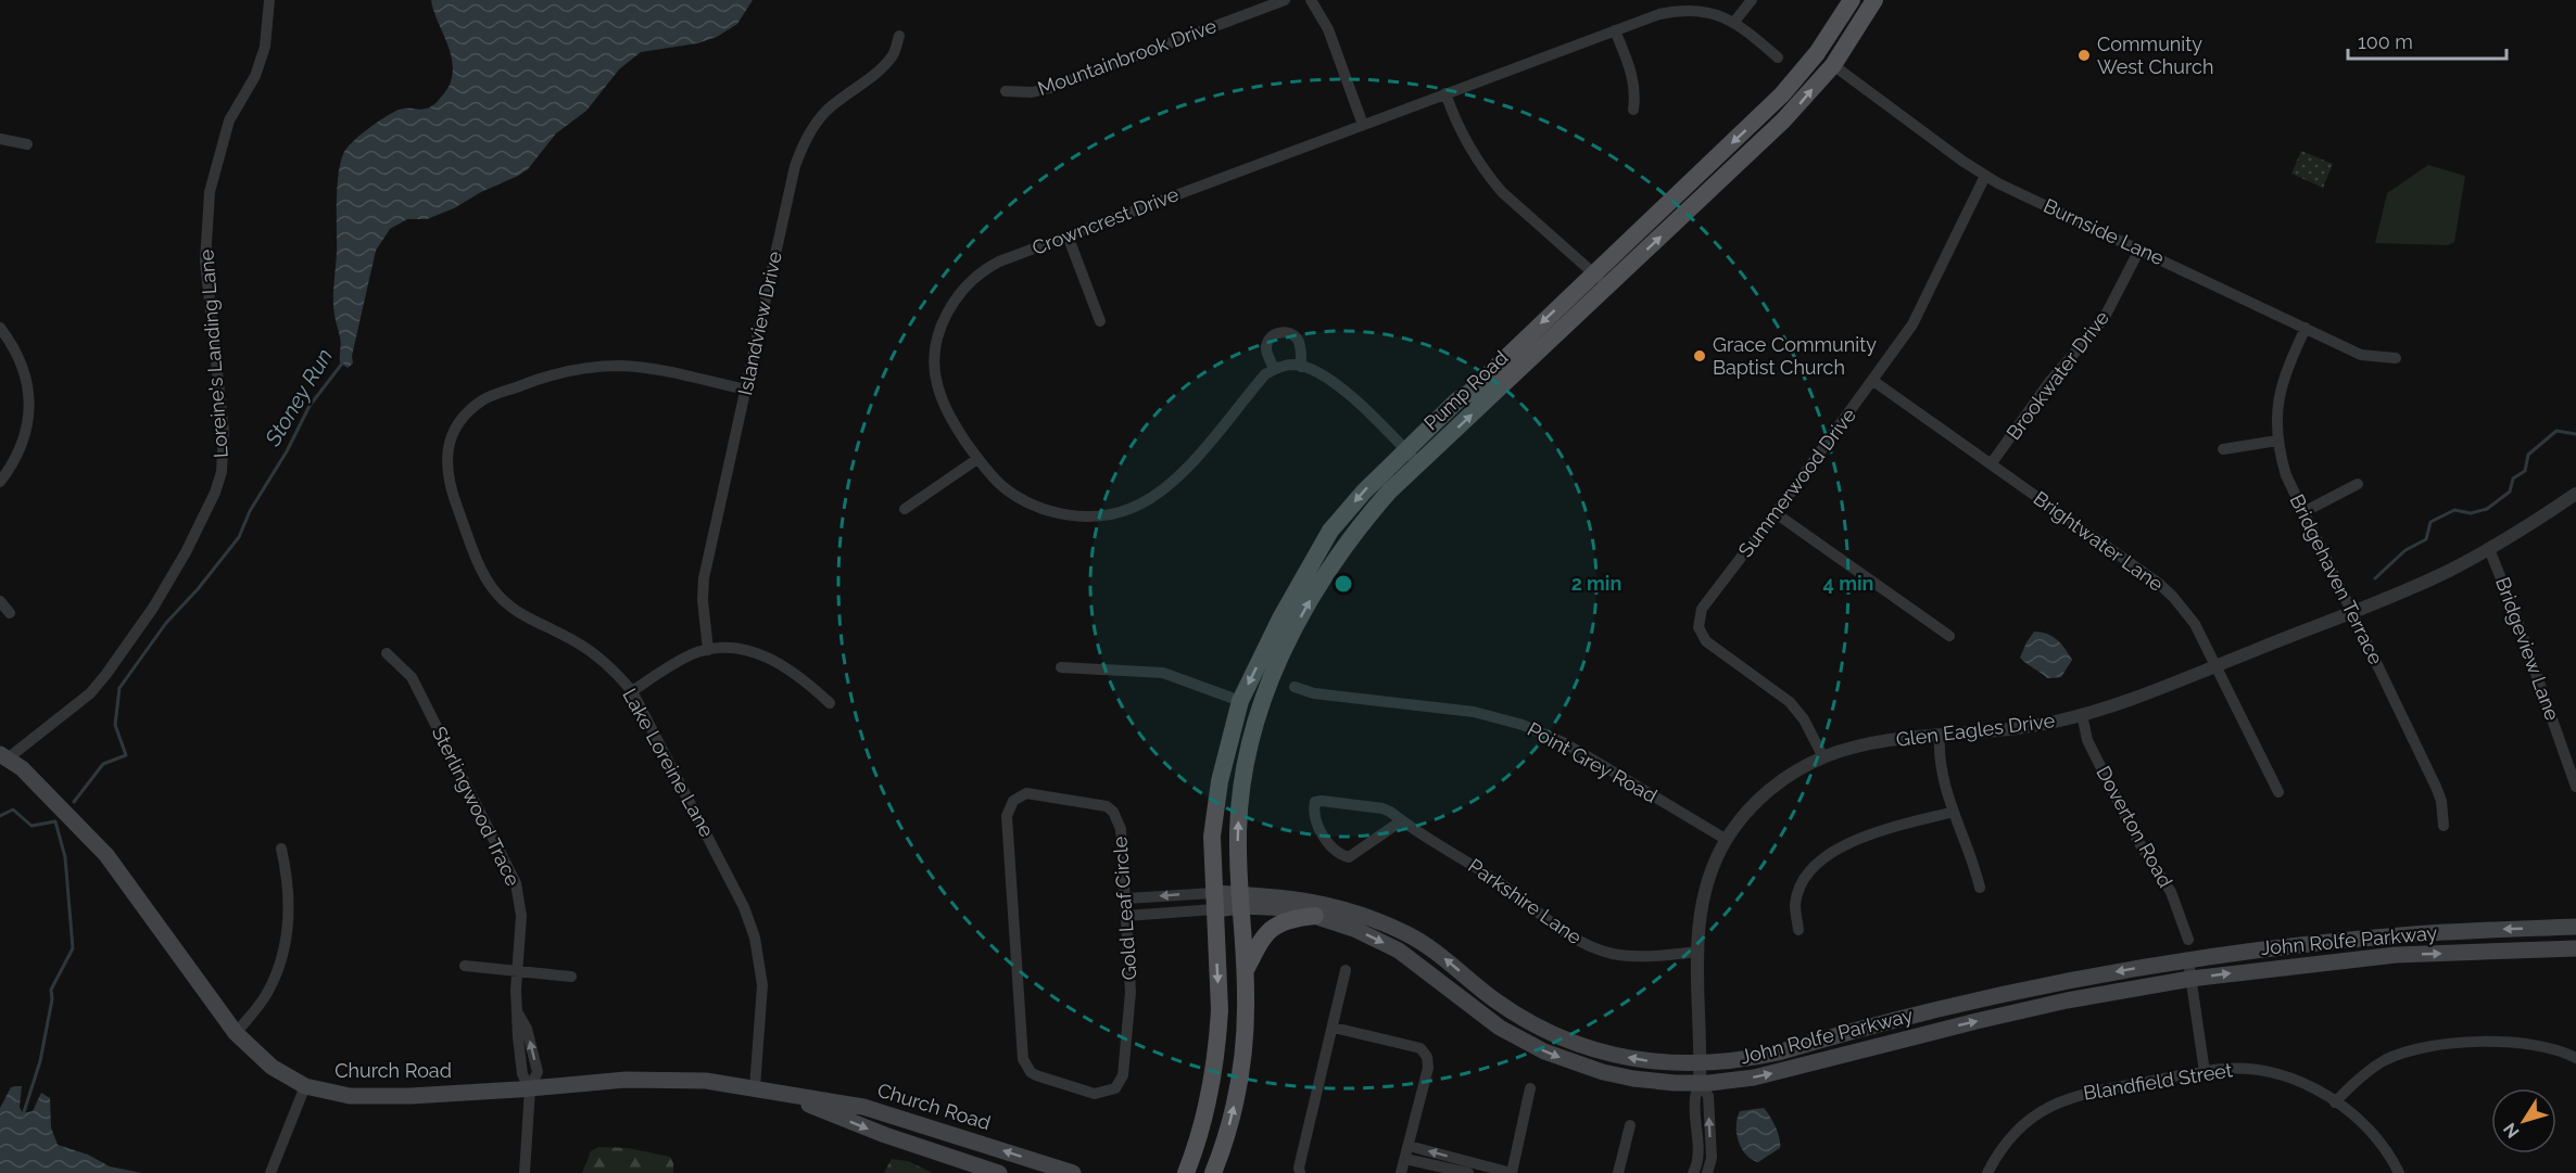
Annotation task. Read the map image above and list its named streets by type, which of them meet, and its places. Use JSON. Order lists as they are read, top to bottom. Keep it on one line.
{"streets":{"main road":["Pump Road","John Rolfe Parkway","Church Road"],"street":["Mountainbrook Drive","Crowncrest Drive","Burnside Lane","Islandview Drive","Loreine's Landing Lane","Brookwater Drive","Summerwood Drive","Brightwater Lane","Bridgehaven Terrace","Bridgeview Lane","Glen Eagles Drive","Lake Loreine Lane","Point Grey Road","Sterlingwood Trace","Doverton Road","Parkshire Lane","Gold Leaf Circle","Blandfield Street"]},"crossings":[["Burnside Lane","Brookwater Drive"],["Burnside Lane","Pump Road"],["Burnside Lane","Summerwood Drive"],["Burnside Lane","Bridgehaven Terrace"],["Islandview Drive","Lake Loreine Lane"],["Loreine's Landing Lane","Church Road"],["Brookwater Drive","Brightwater Lane"],["Pump Road","John Rolfe Parkway"],["Summerwood Drive","Brightwater Lane"],["Summerwood Drive","Glen Eagles Drive"],["Brightwater Lane","Glen Eagles Drive"],["Bridgehaven Terrace","Glen Eagles Drive"],["Bridgeview Lane","Glen Eagles Drive"],["Glen Eagles Drive","Point Grey Road"],["Glen Eagles Drive","Doverton Road"],["Glen Eagles Drive","Parkshire Lane"],["Glen Eagles Drive","John Rolfe Parkway"],["Lake Loreine Lane","Church Road"],["Sterlingwood Trace","Church Road"]],"water":["Stoney Run"],"places":["Community West Church","Grace Community Baptist Church"],"scale_bar":"100 m","north":"bottom left","rings":["2 min","4 min"]}
